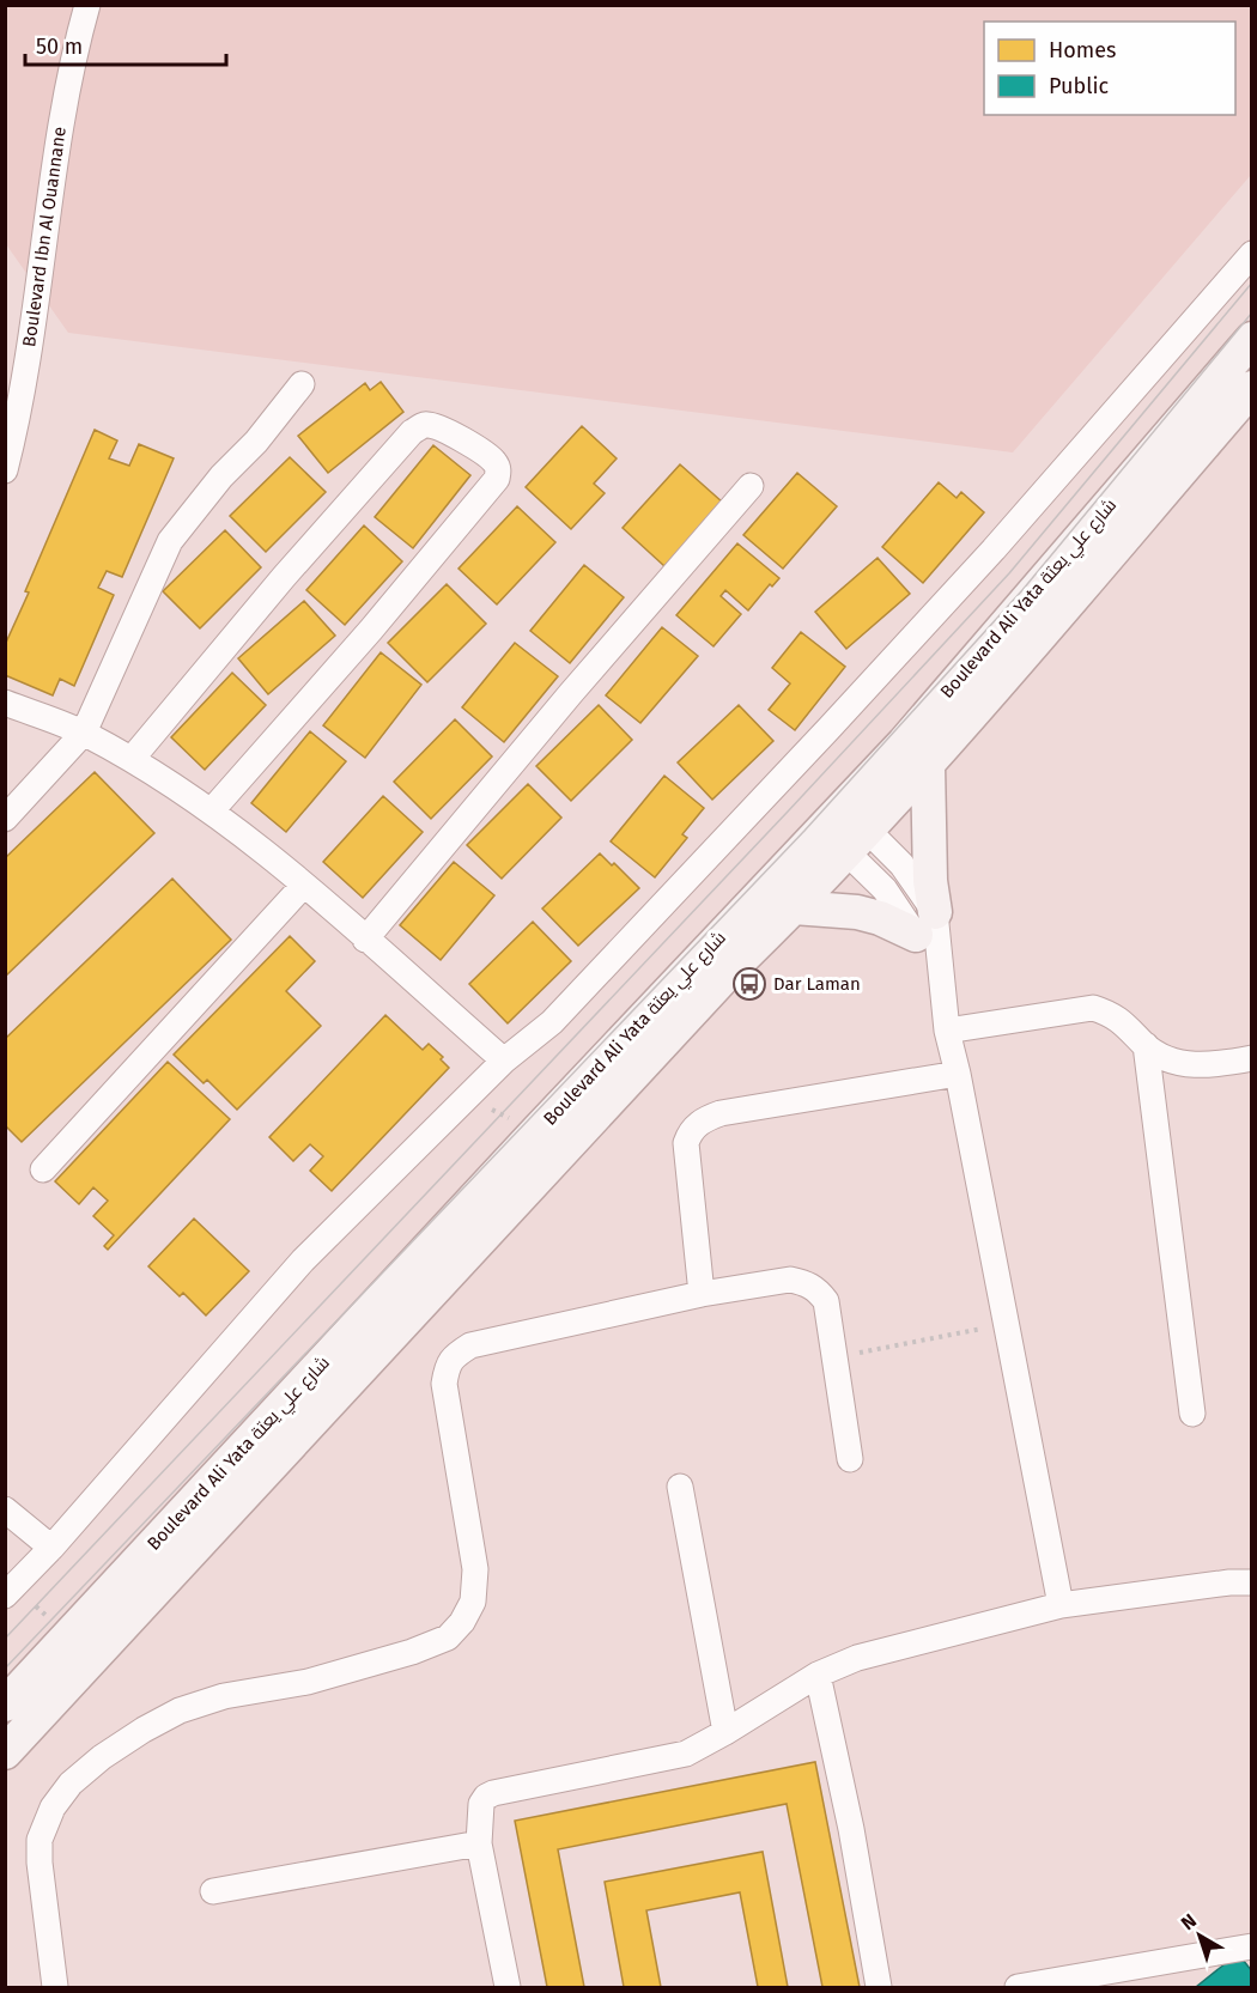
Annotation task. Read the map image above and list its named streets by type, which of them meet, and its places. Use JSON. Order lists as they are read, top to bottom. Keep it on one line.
{"streets":{"main road":["Boulevard Ali Yata شارع علي يعتة"],"street":["Boulevard Ibn Al Ouannane"]},"places":{"bus stop":["Dar Laman"]},"legend":["Homes","Public"],"scale_bar":"50 m","north":"top left"}
